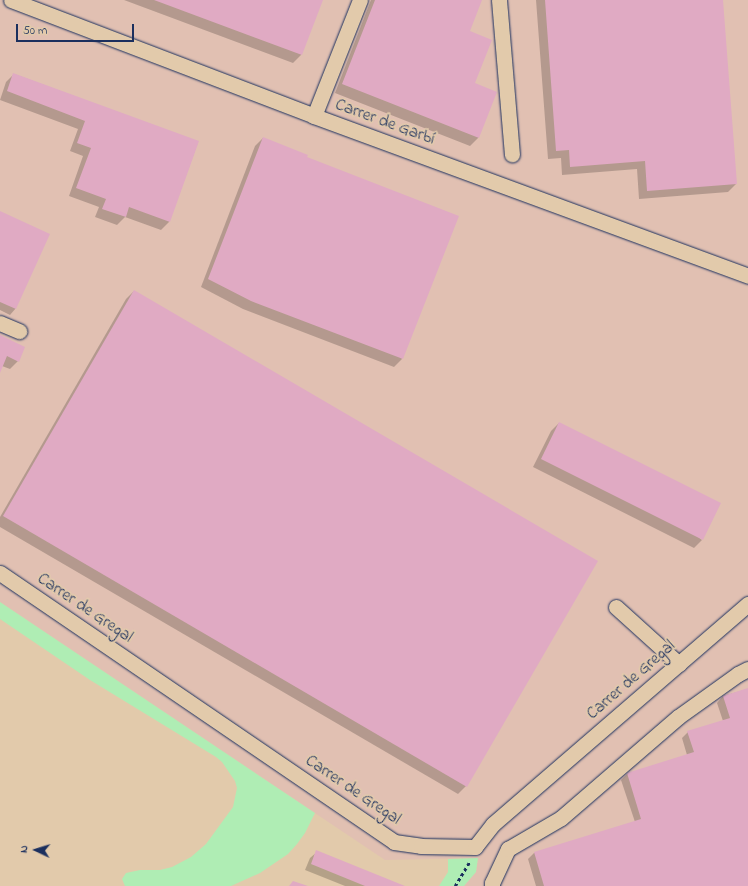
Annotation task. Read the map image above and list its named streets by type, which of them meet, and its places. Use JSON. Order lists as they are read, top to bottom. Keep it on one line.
{"streets":{"street":["Carrer de Garbí","Carrer de Gregal"]},"scale_bar":"50 m","north":"left"}
